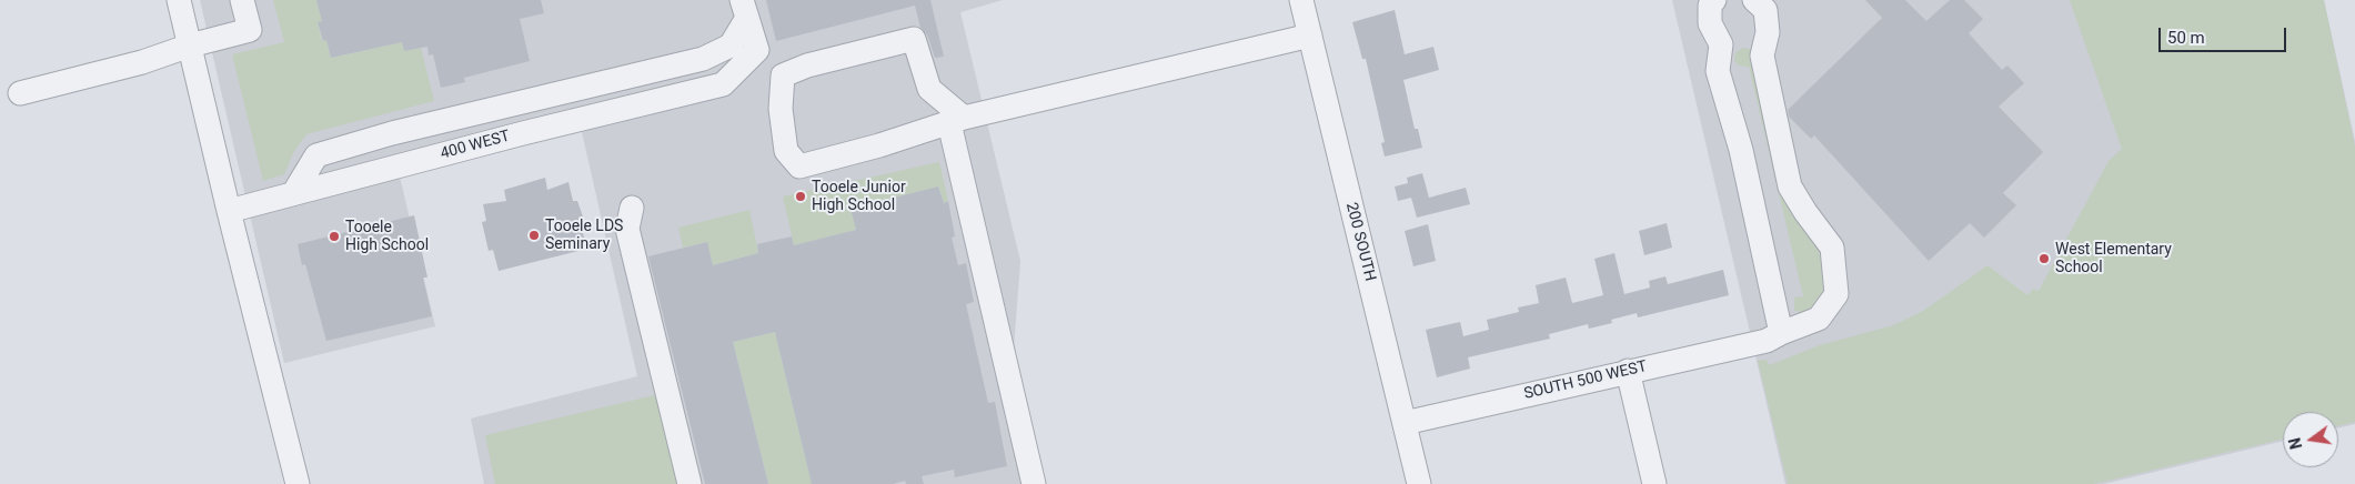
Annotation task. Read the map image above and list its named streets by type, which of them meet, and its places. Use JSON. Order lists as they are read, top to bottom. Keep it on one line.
{"streets":{"street":["400 WEST","200 SOUTH","SOUTH 500 WEST"]},"crossings":[["200 SOUTH","SOUTH 500 WEST"]],"places":["Tooele Junior High School","Tooele LDS Seminary","Tooele High School","West Elementary School"],"scale_bar":"50 m","north":"left"}
